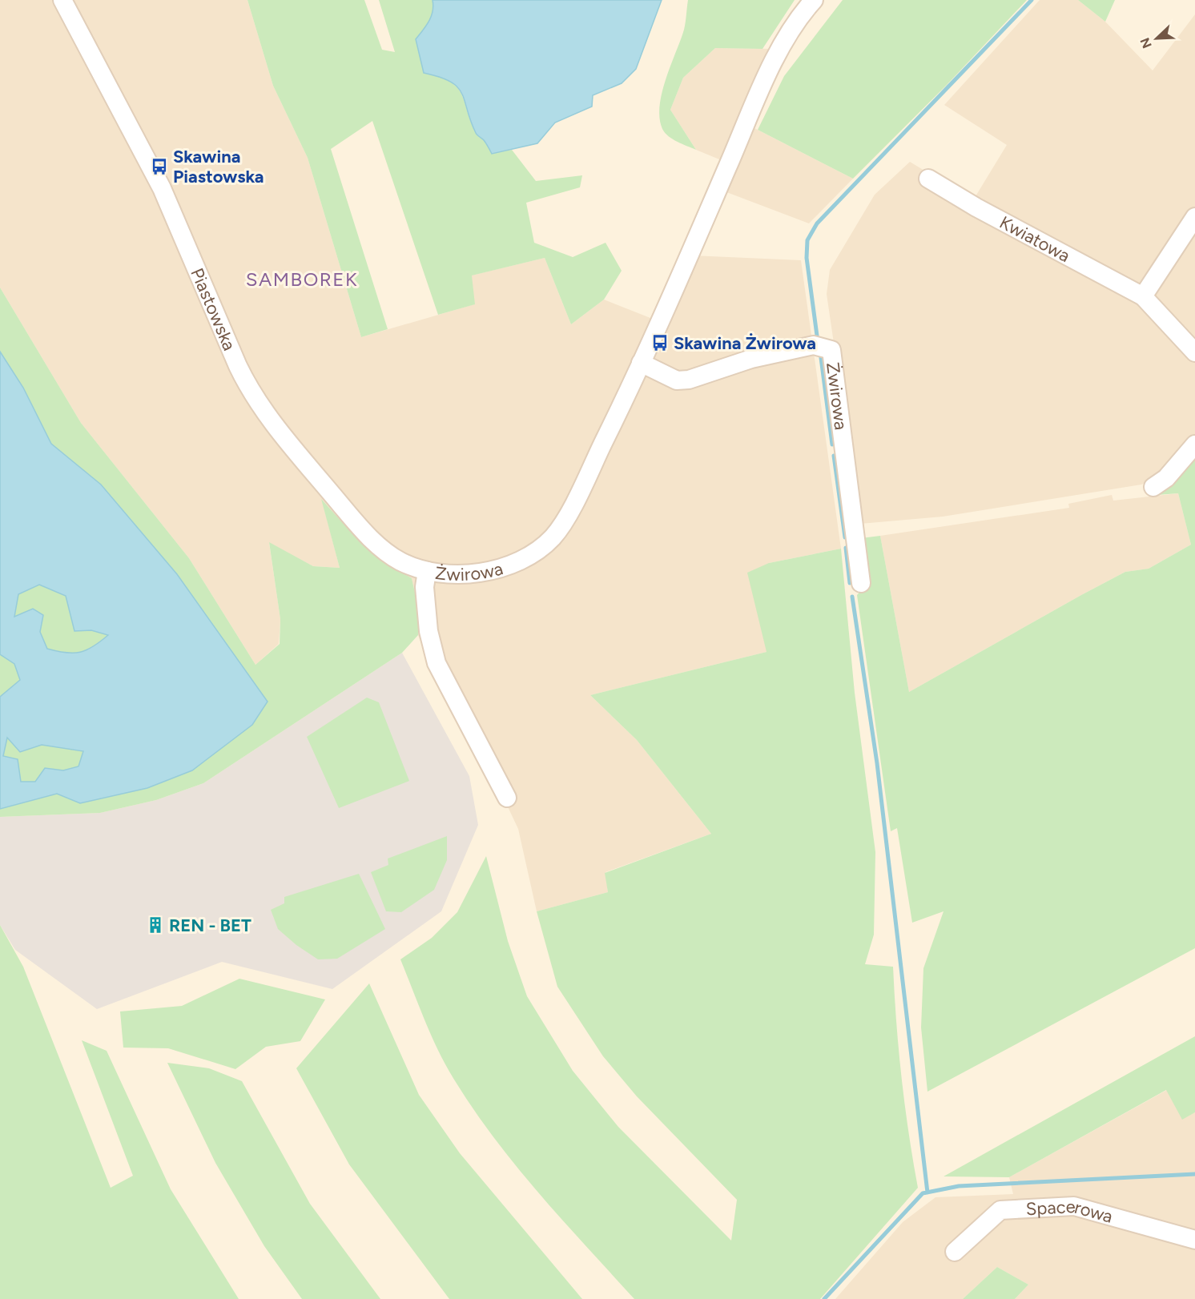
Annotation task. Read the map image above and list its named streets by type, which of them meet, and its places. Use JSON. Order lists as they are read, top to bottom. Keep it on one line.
{"streets":{"street":["Kwiatowa","Piastowska","Żwirowa","Spacerowa"]},"crossings":[["Piastowska","Żwirowa"]],"districts":["SAMBOREK"],"places":{"bus stop":["Skawina Piastowska","Skawina Żwirowa"],"building":["REN - BET"]},"north":"bottom left"}
